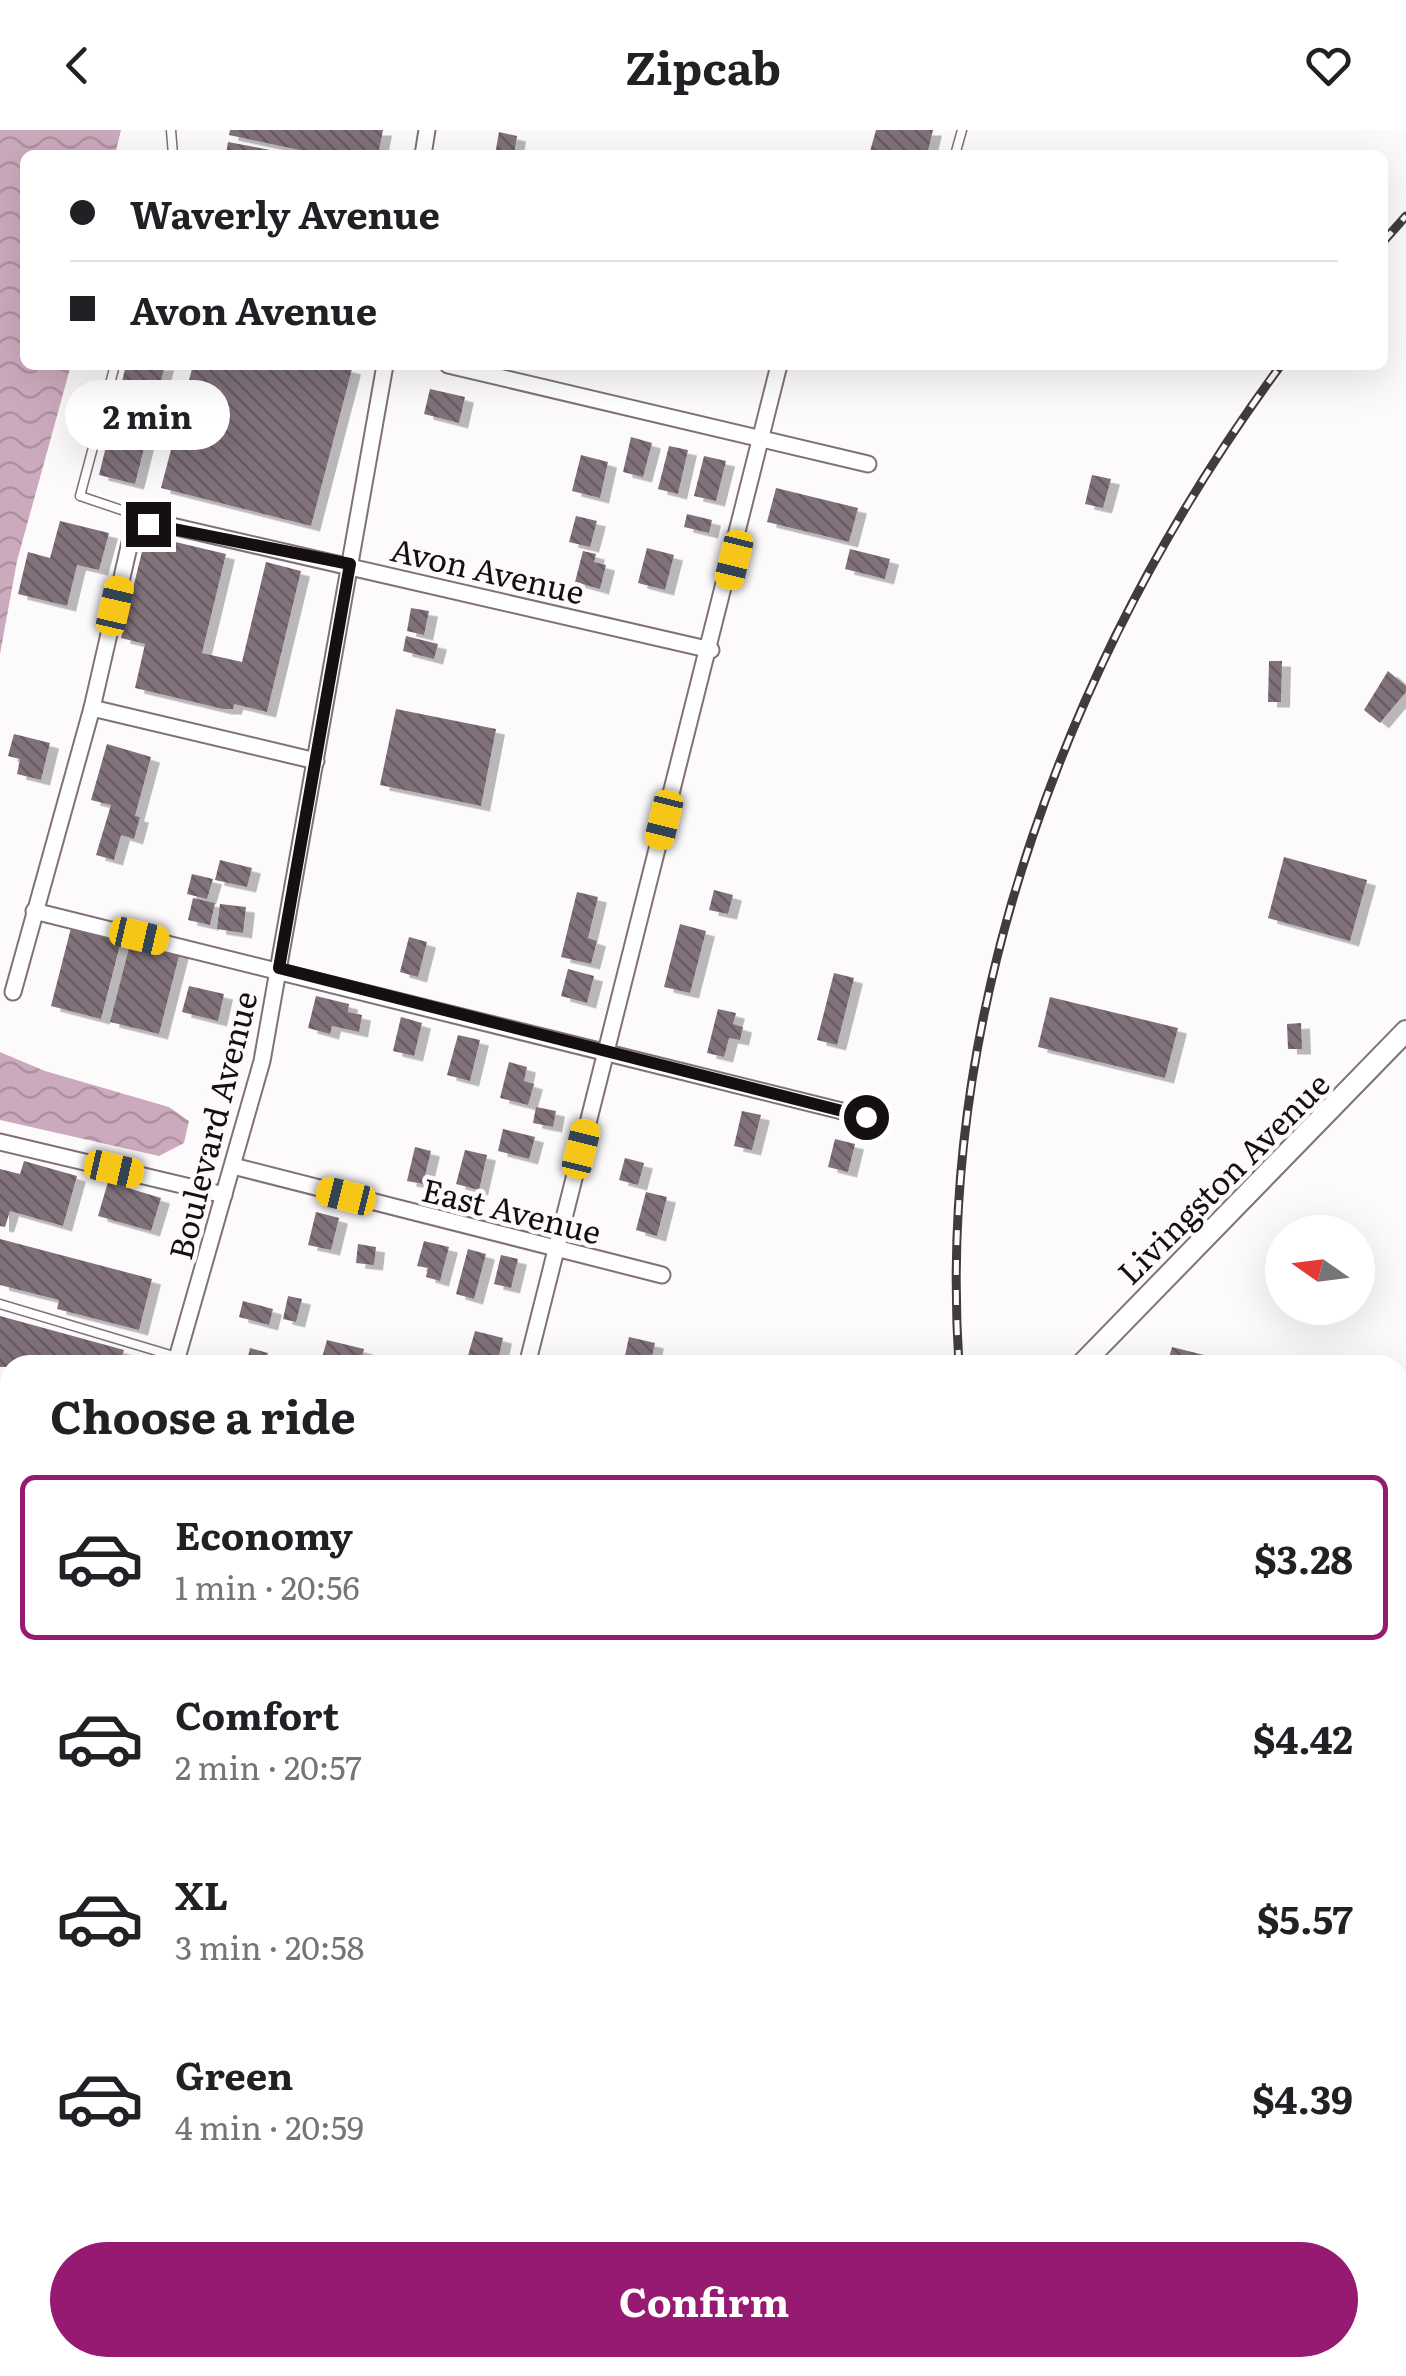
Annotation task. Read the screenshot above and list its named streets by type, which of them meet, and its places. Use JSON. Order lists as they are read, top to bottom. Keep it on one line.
{"streets":{"street":["Avon Avenue","Boulevard Avenue","Livingston Avenue","East Avenue"]},"crossings":[["Avon Avenue","Boulevard Avenue"],["Boulevard Avenue","East Avenue"]],"north":"left","page":{"header":"Zipcab","banner":["Waverly Avenue","Avon Avenue"],"bubble":"2 min","heading":"Choose a ride","list":[{"name":"Economy","note":"1 min · 20:56","value":"$3.28"},{"name":"Comfort","note":"2 min · 20:57","value":"$4.42"},{"name":"XL","note":"3 min · 20:58","value":"$5.57"},{"name":"Green","note":"4 min · 20:59","value":"$4.39"}],"buttons":"Confirm"}}
